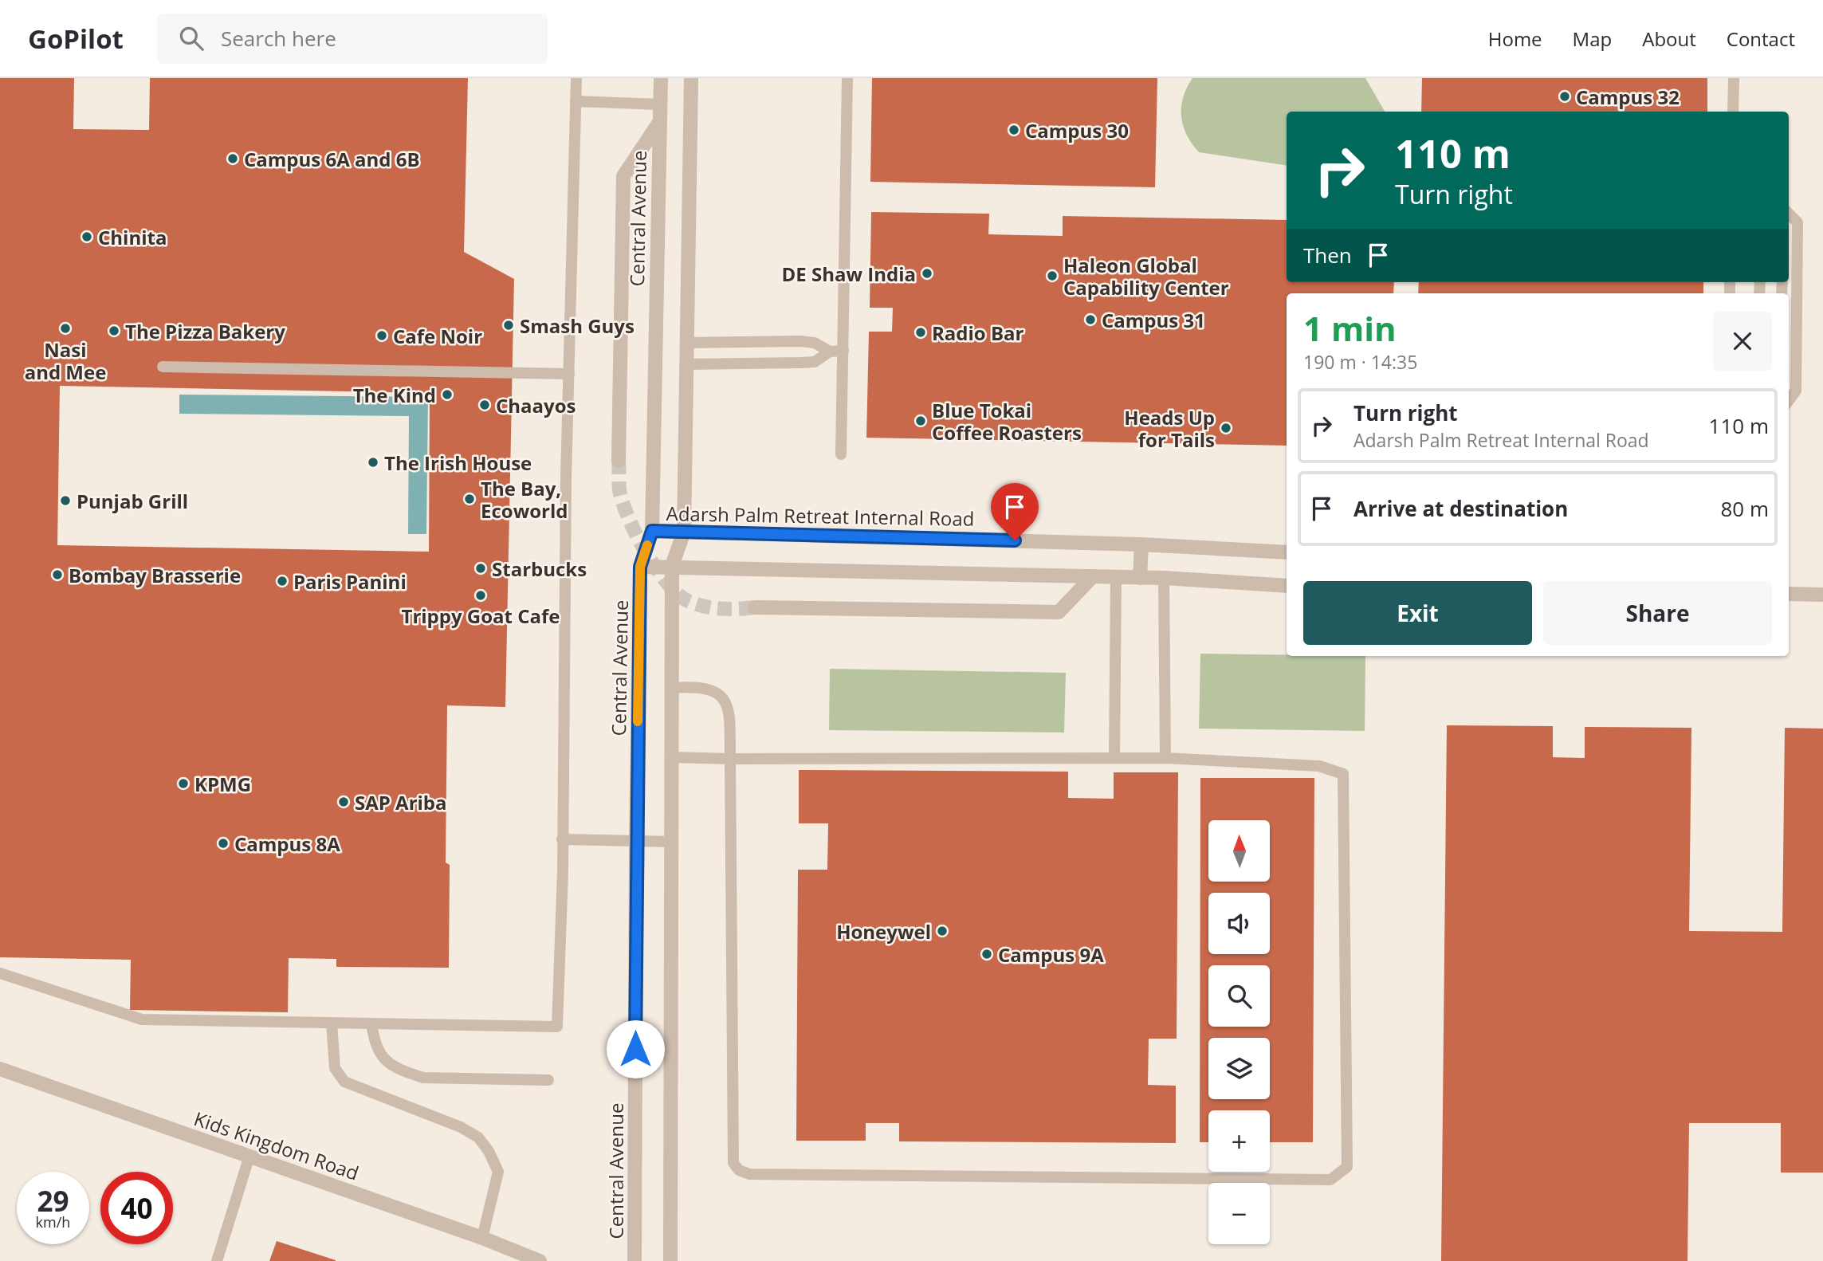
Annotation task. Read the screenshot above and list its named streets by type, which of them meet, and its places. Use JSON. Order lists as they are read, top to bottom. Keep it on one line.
{"streets":{"street":["Central Avenue","Adarsh Palm Retreat Internal Road","Kids Kingdom Road"]},"crossings":[["Central Avenue","Adarsh Palm Retreat Internal Road"]],"places":["Campus 32","Campus 30","Campus 6A and 6B","Chinita","DE Shaw India","Haleon Global Capability Center","Campus 31","Smash Guys","Nasi and Mee","The Pizza Bakery","Radio Bar","Cafe Noir","The Kind","Chaayos","Blue Tokai Coffee Roasters","Heads Up for Tails","The Irish House","The Bay, Ecoworld","Punjab Grill","Starbucks","Bombay Brasserie","Paris Panini","Trippy Goat Cafe","KPMG","SAP Ariba","Campus 8A","Honeywel","Campus 9A"],"north":"top","page":{"header":"GoPilot","search":"Search here","nav":["Home","Map","About","Contact"],"turn":["110 m","Turn right"],"then":"Then","heading":["1 min","190 m · 14:35"],"list":[{"name":"Turn right","note":"Adarsh Palm Retreat Internal Road","value":"110 m"},{"name":"Arrive at destination","value":"80 m"}],"buttons":["Exit","Share"],"map_buttons":["+","−"],"speed":"29 km/h","limit":"40"}}
